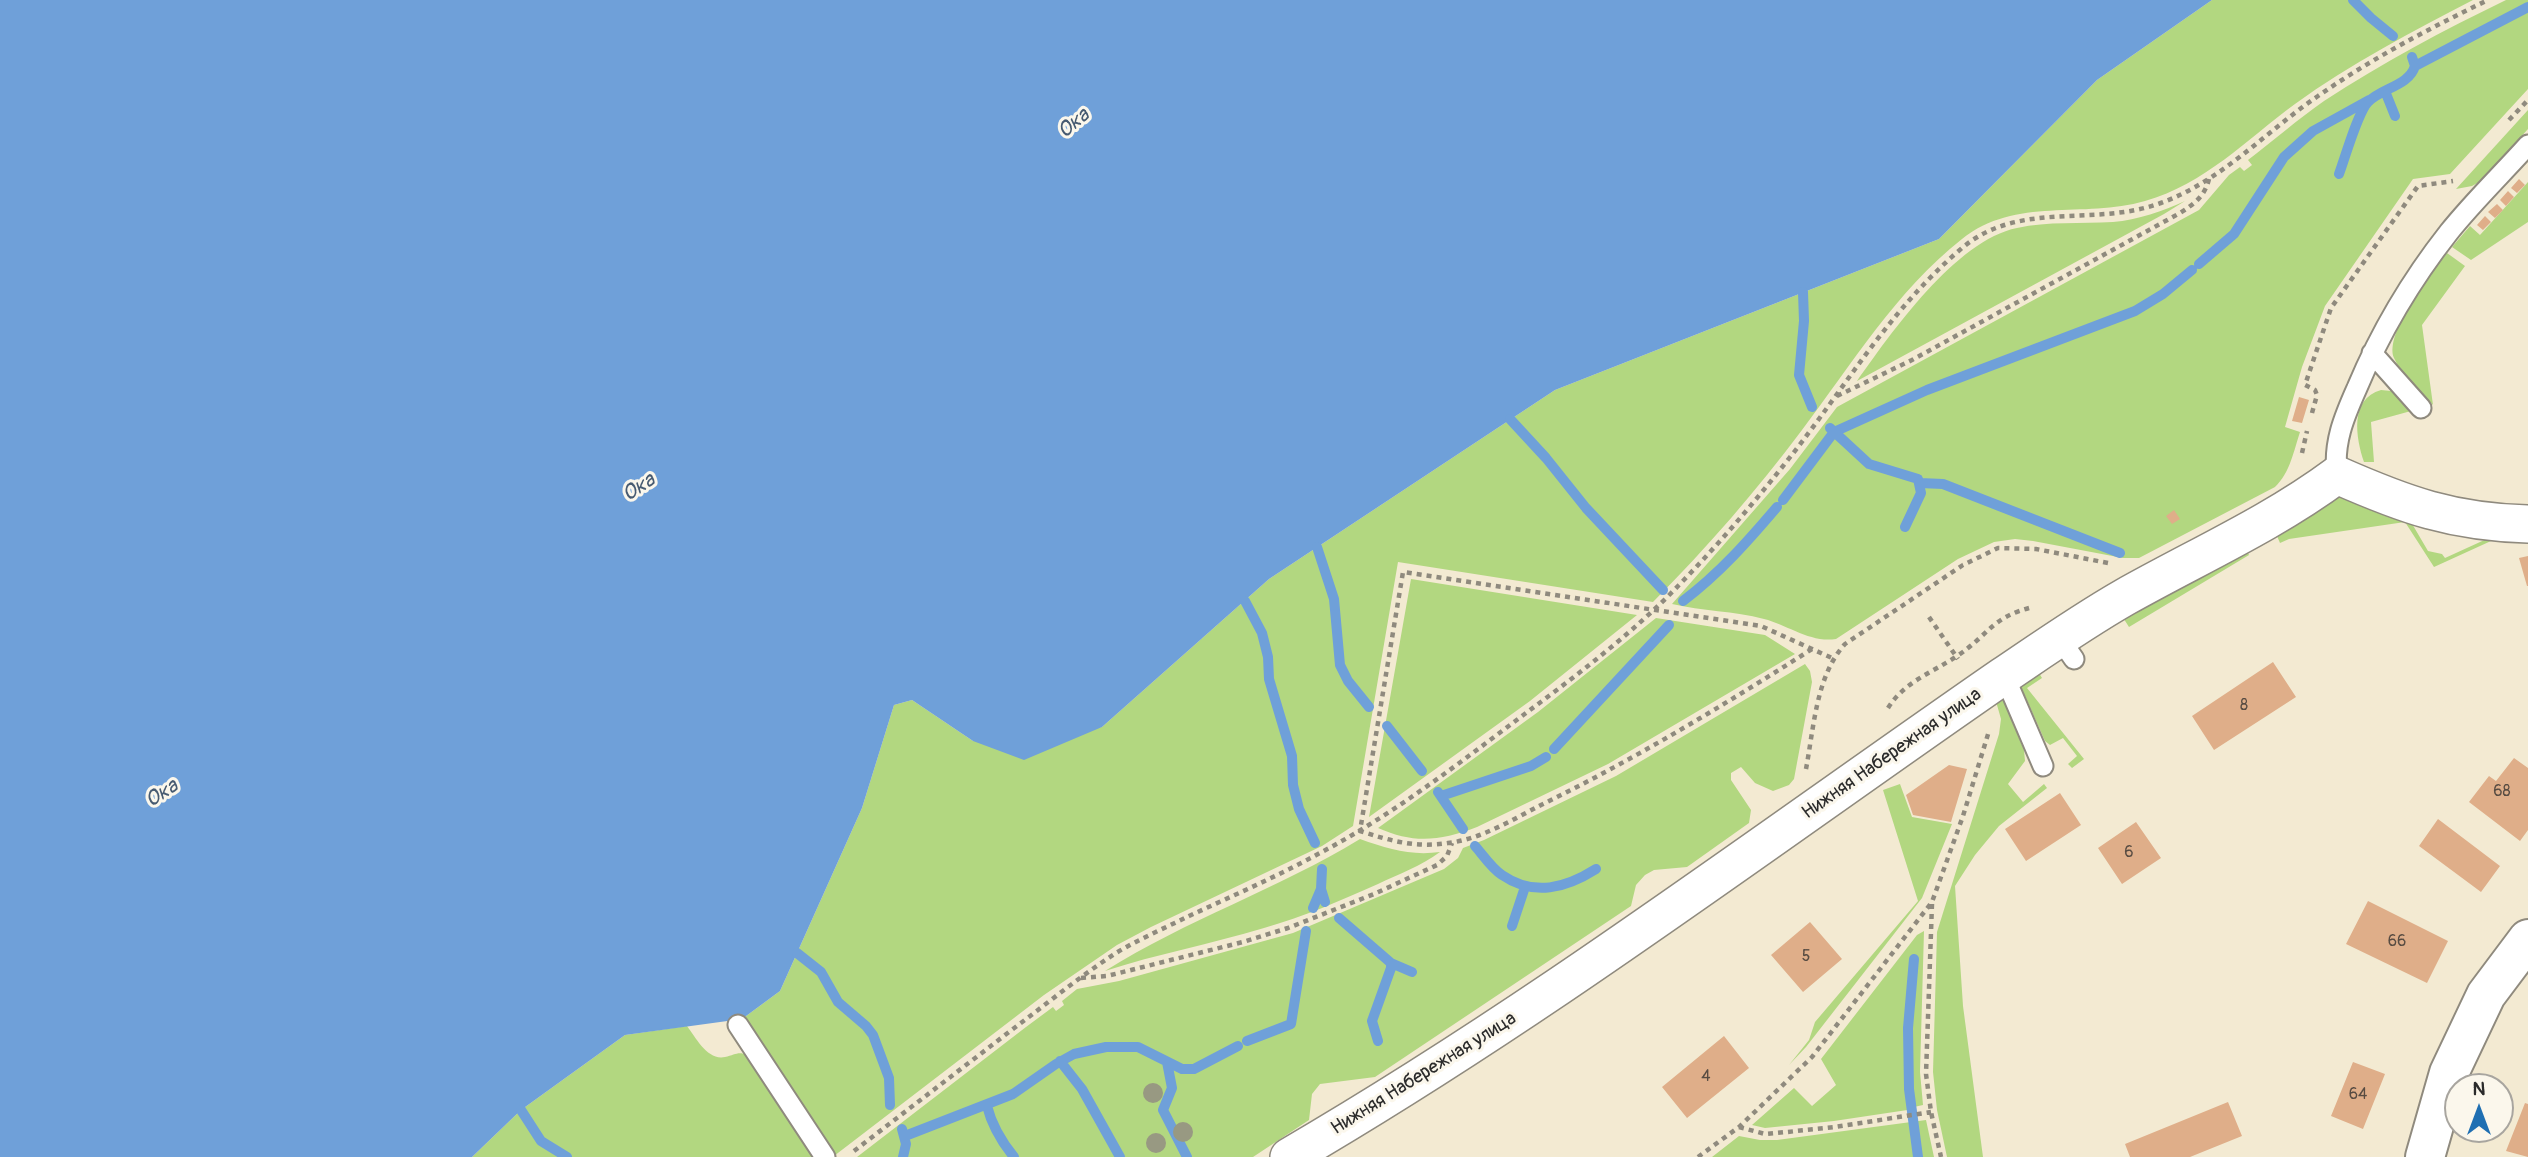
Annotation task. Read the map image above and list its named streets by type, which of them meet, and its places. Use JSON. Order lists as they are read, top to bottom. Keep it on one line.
{"streets":{"street":["Нижняя Набережная улица"]},"water":["Ока"],"house_numbers":["8","68","6","66","5","4","64"],"north":"top"}
